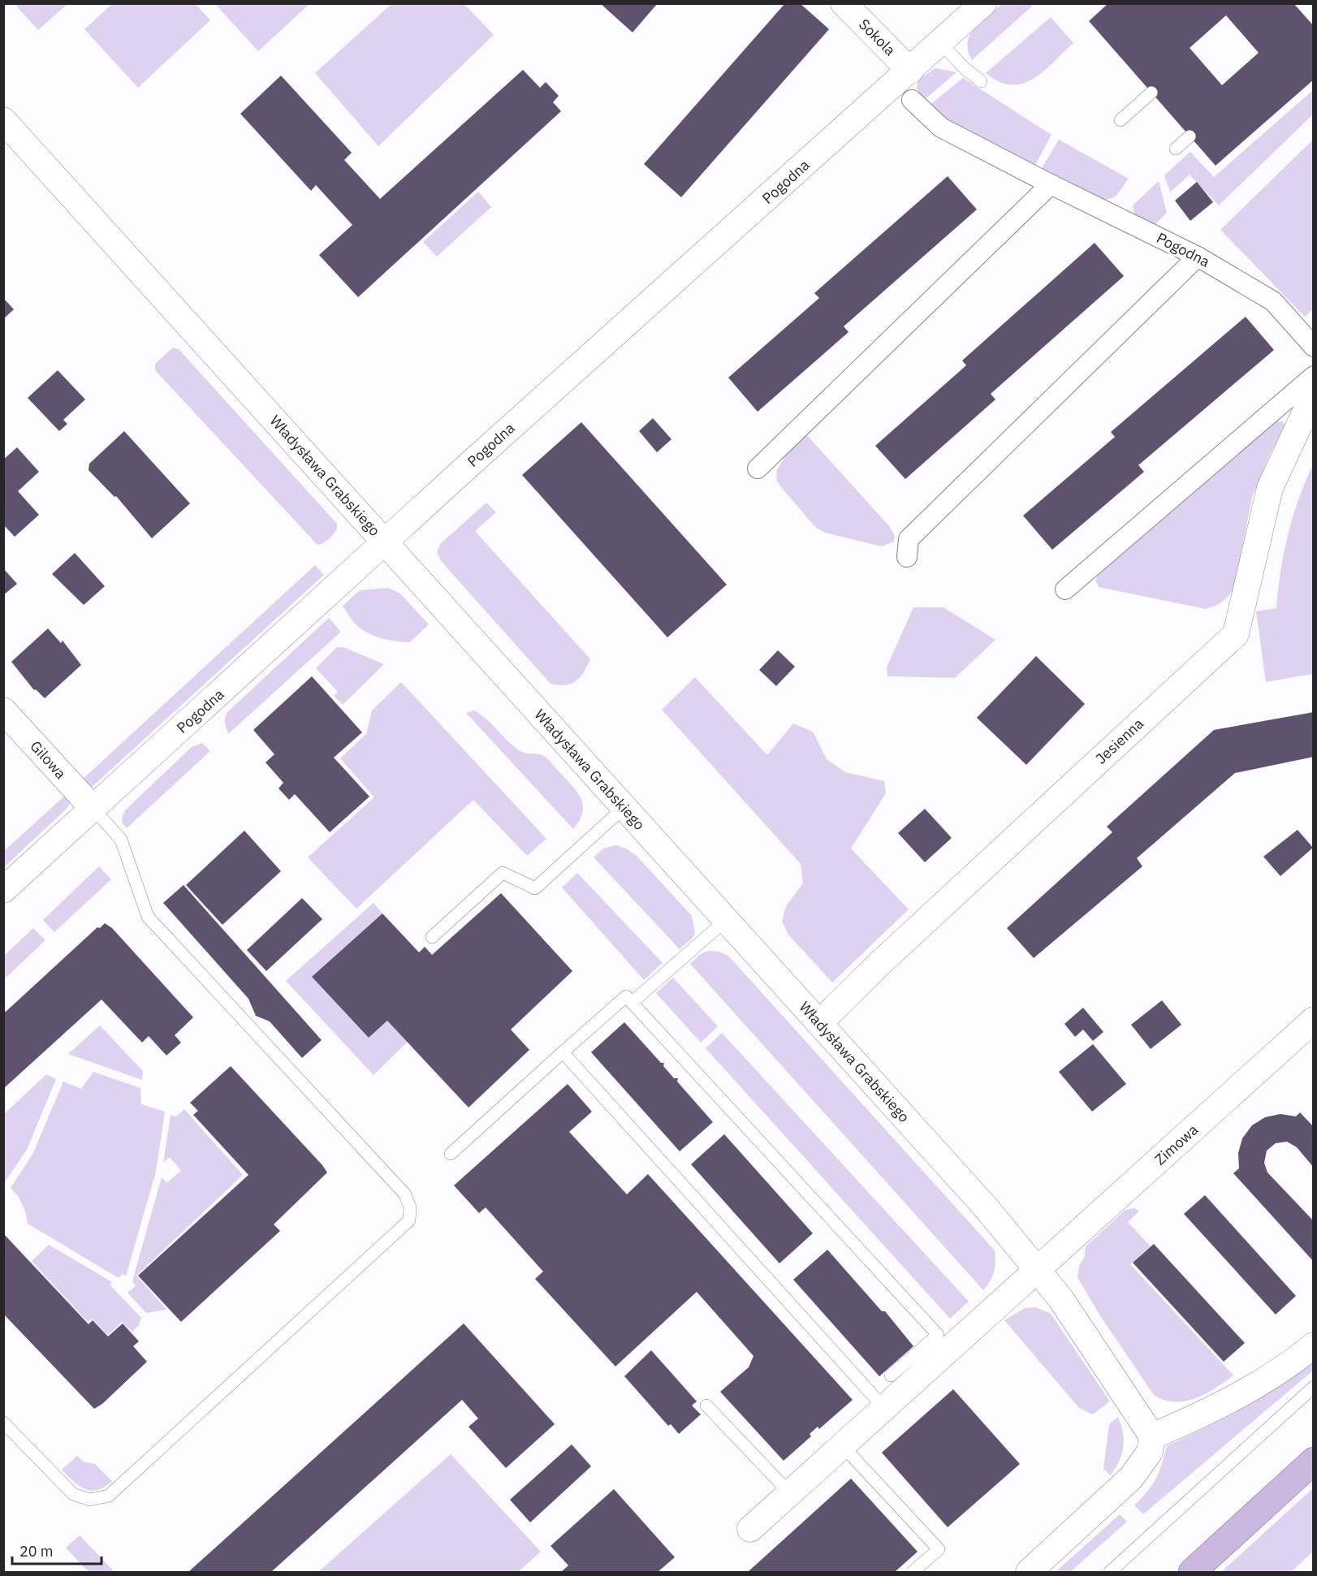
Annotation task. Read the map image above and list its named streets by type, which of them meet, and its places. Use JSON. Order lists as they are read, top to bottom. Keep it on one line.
{"streets":{"street":["Sokola","Pogodna","Władysława Grabskiego","Jesienna","Gilowa","Zimowa"]},"crossings":[["Sokola","Pogodna"],["Pogodna","Władysława Grabskiego"],["Pogodna","Gilowa"],["Władysława Grabskiego","Jesienna"],["Władysława Grabskiego","Zimowa"]],"scale_bar":"20 m"}
